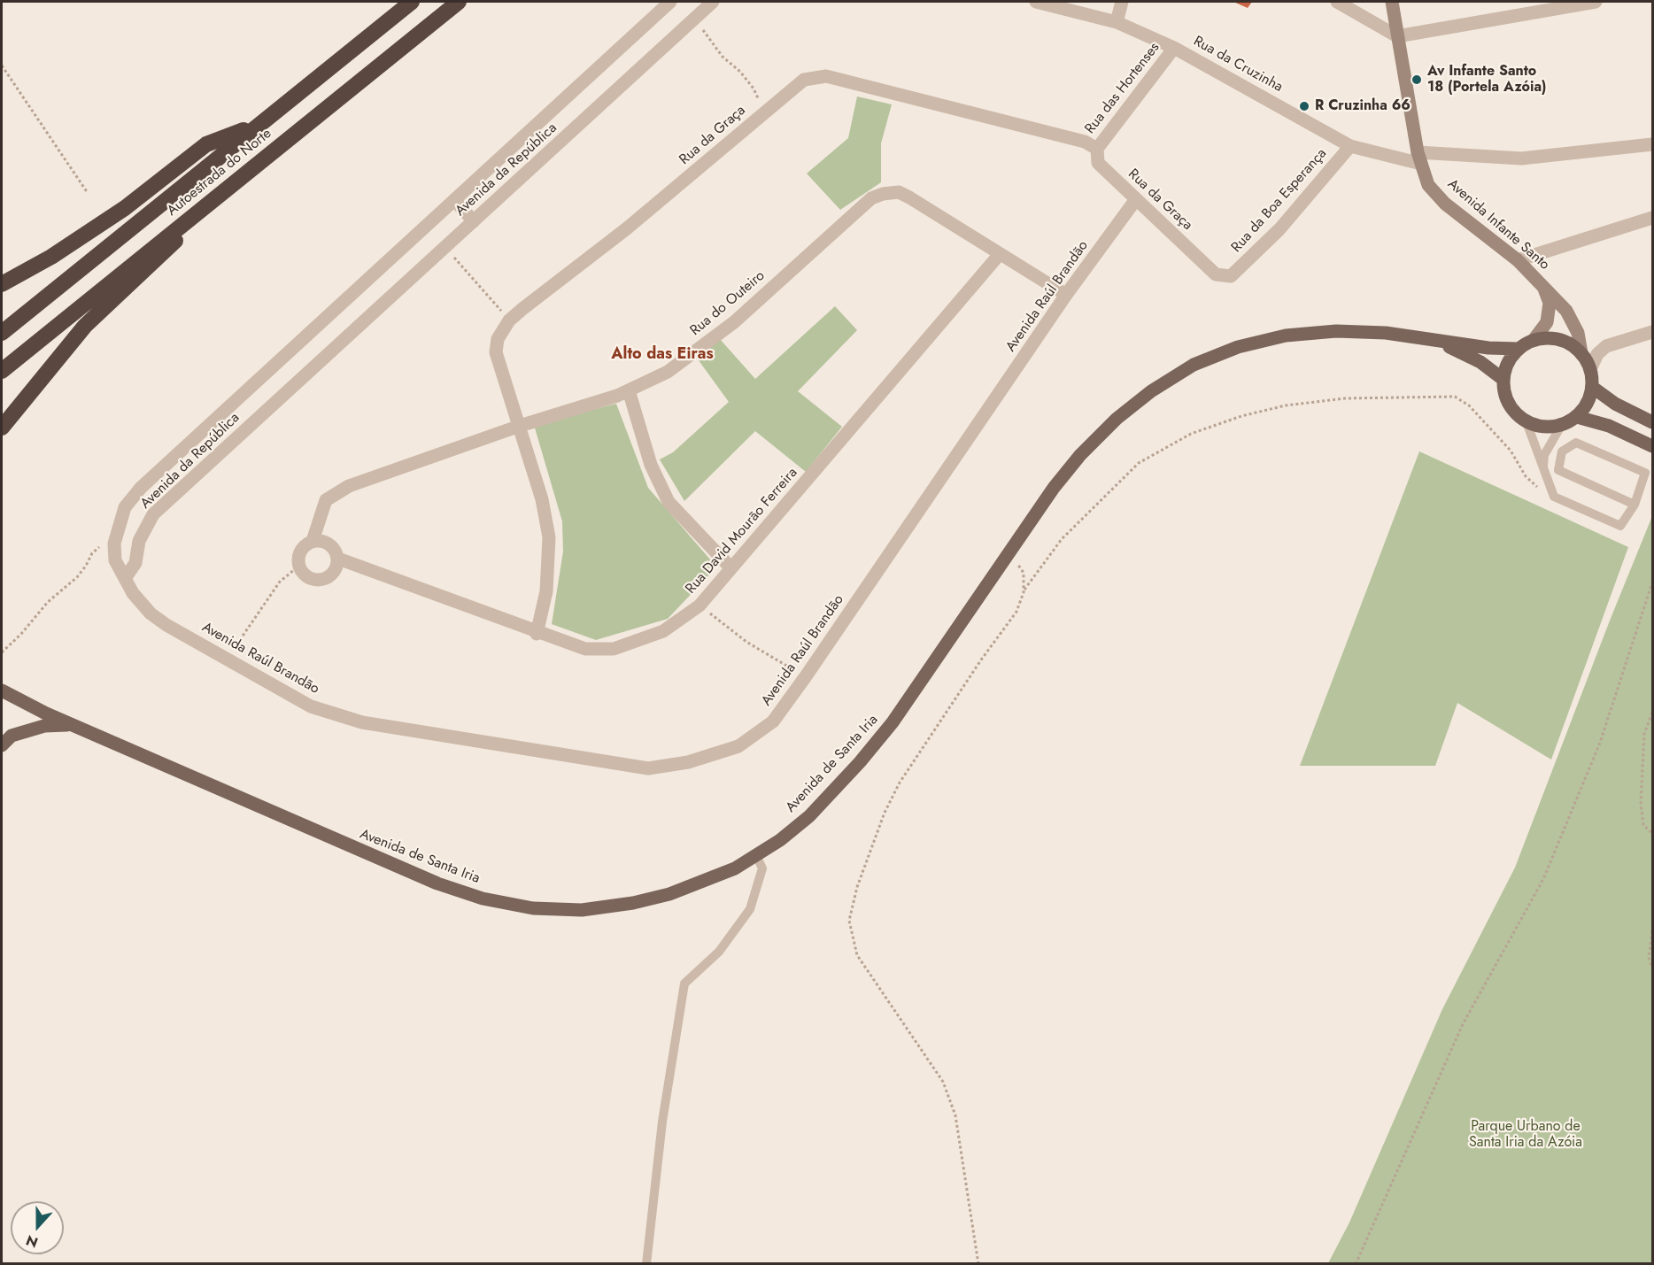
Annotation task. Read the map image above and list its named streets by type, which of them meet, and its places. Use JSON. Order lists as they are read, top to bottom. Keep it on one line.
{"streets":{"highway":["Autoestrada do Norte"],"main road":["Avenida de Santa Iria"],"street":["Rua da Cruzinha","Rua das Hortenses","Rua da Graça","Avenida da República","Rua da Boa Esperança","Avenida Infante Santo","Avenida Raúl Brandão","Rua do Outeiro","Rua David Mourão Ferreira"]},"crossings":[["Rua da Cruzinha","Rua das Hortenses"],["Rua da Cruzinha","Rua da Boa Esperança"],["Rua da Cruzinha","Avenida Infante Santo"],["Rua das Hortenses","Rua da Graça"],["Rua da Graça","Rua da Boa Esperança"],["Rua da Graça","Avenida Raúl Brandão"],["Rua da Graça","Rua do Outeiro"],["Rua da Graça","Rua David Mourão Ferreira"],["Avenida da República","Avenida Raúl Brandão"],["Avenida Infante Santo","Avenida de Santa Iria"],["Avenida Raúl Brandão","Rua do Outeiro"],["Rua do Outeiro","Rua David Mourão Ferreira"]],"districts":["Alto das Eiras"],"parks":["Parque Urbano de Santa Iria da Azóia"],"places":["Av Infante Santo 18 (Portela Azóia)","R Cruzinha 66"],"north":"bottom"}
